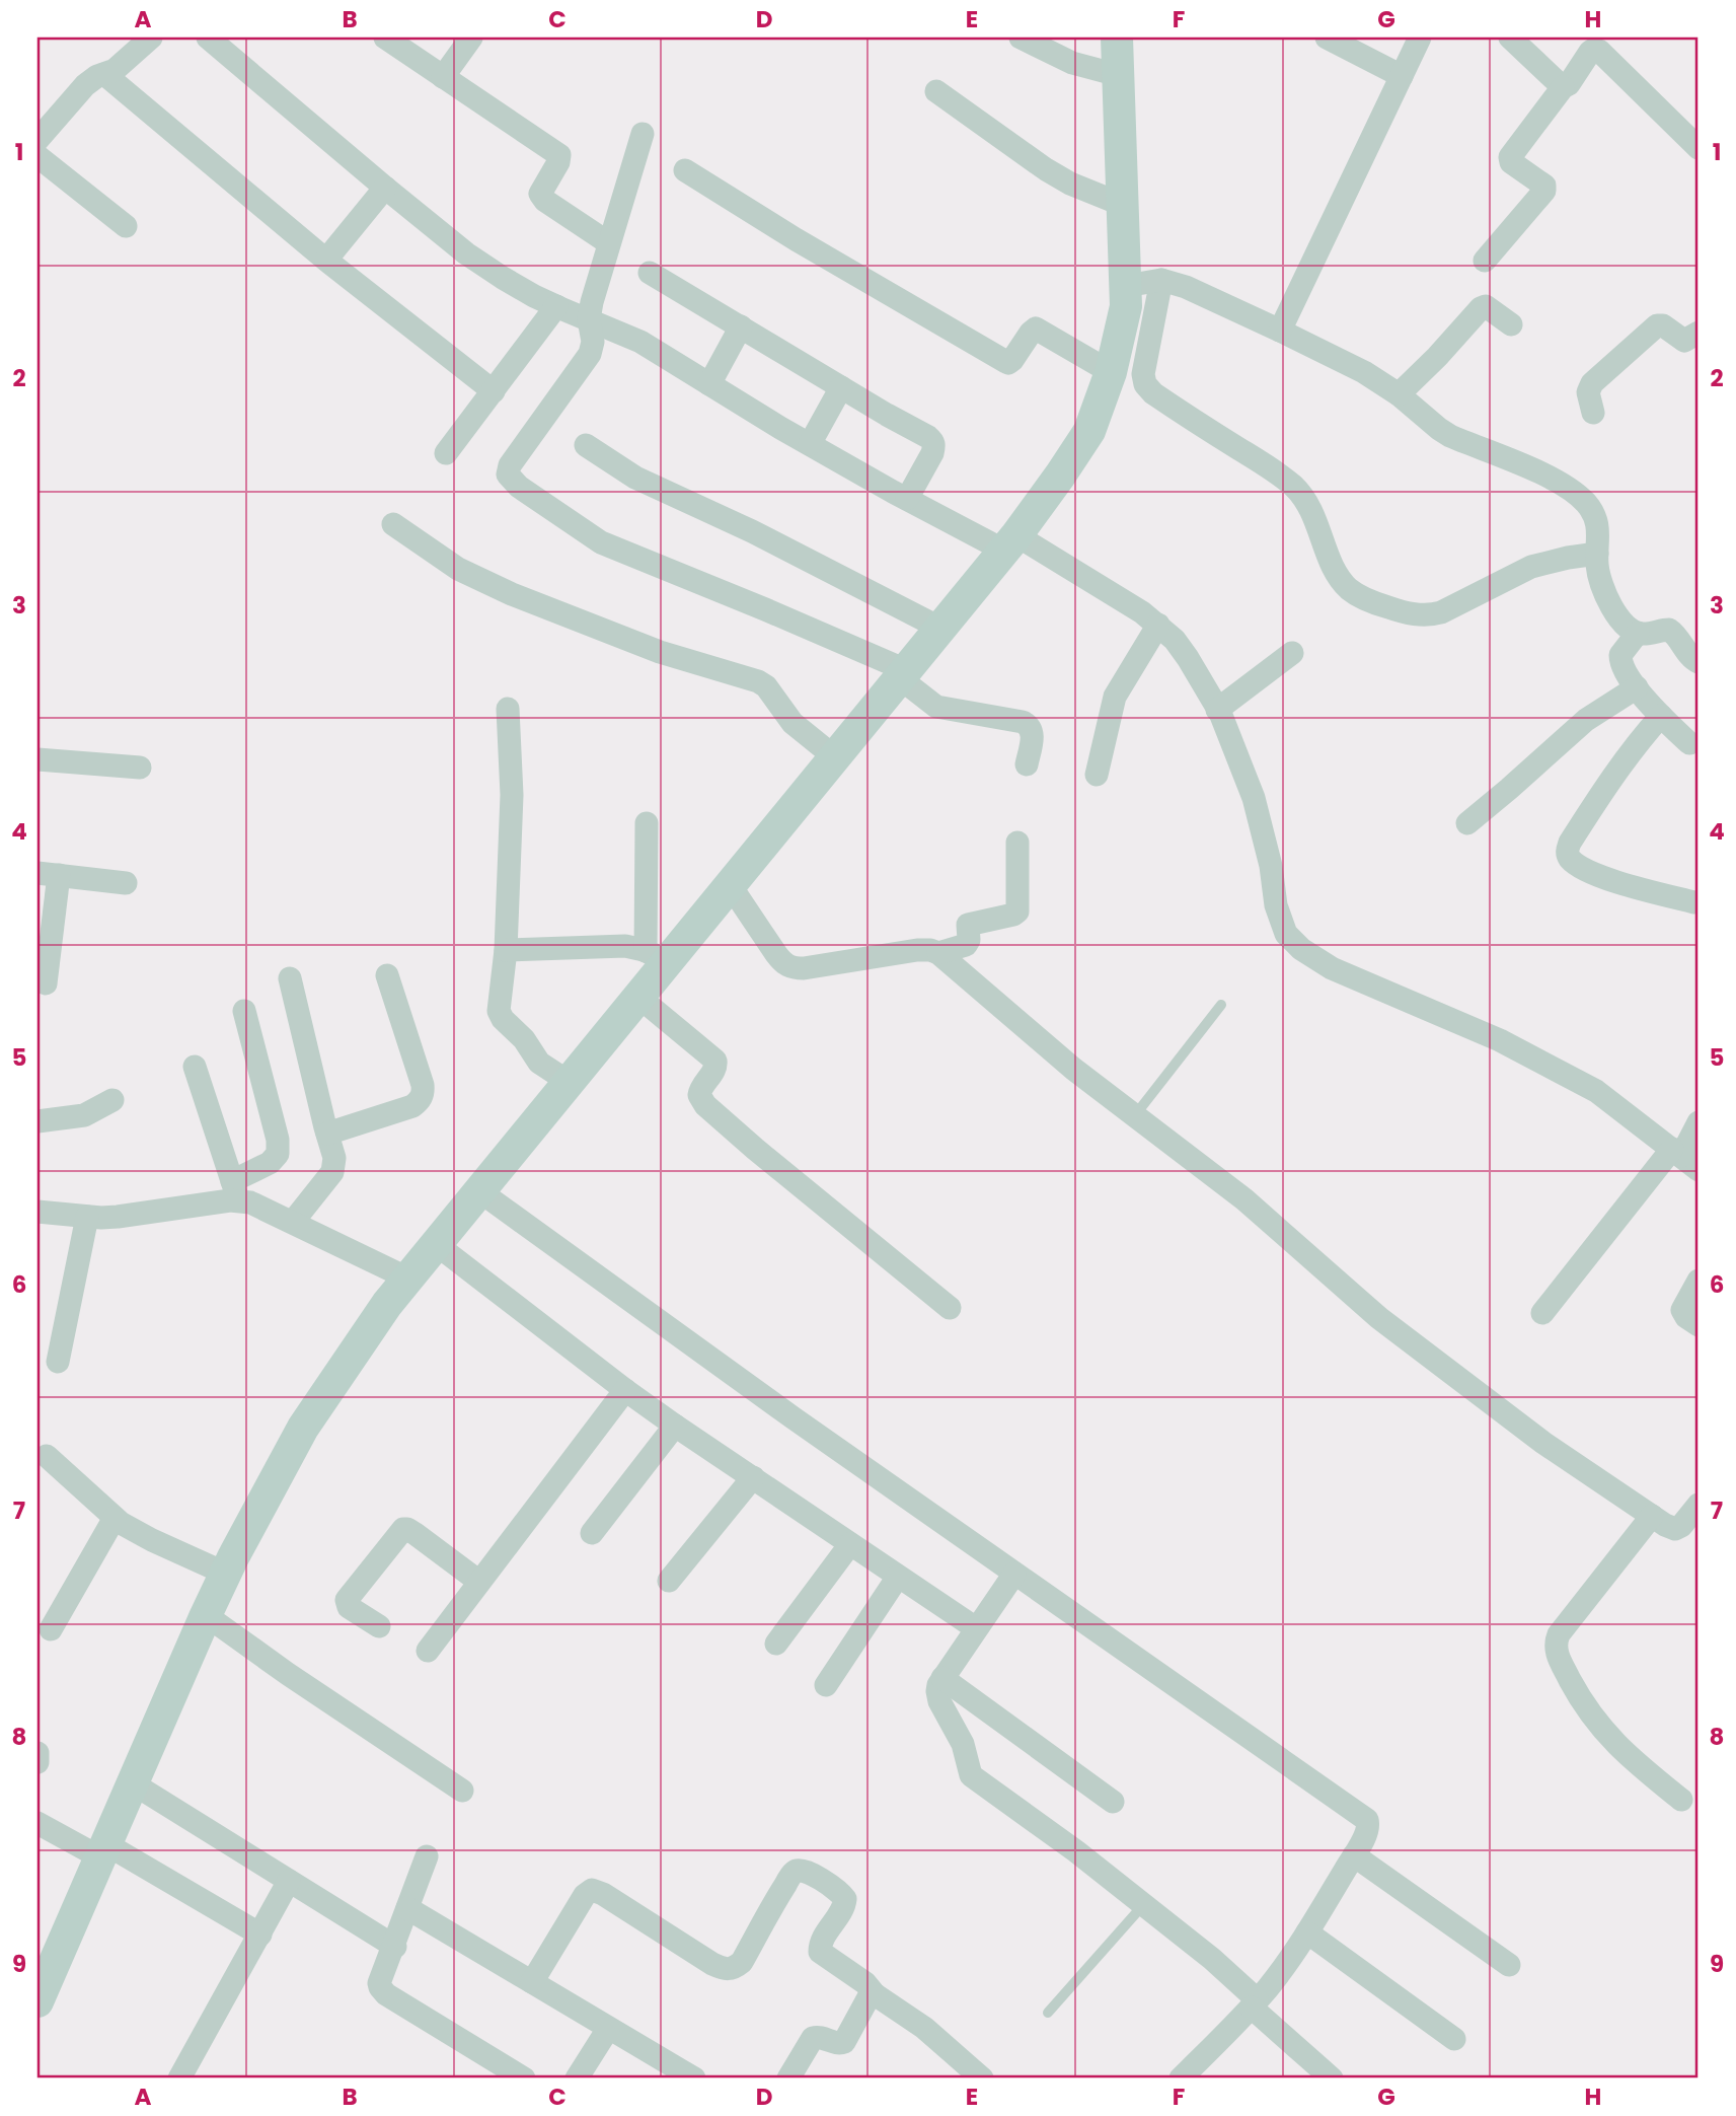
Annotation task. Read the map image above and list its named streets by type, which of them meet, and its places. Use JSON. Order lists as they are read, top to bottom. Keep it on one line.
{"grid":{"columns":["A","B","C","D","E","F","G","H"],"rows":["1","2","3","4","5","6","7","8","9"]}}
